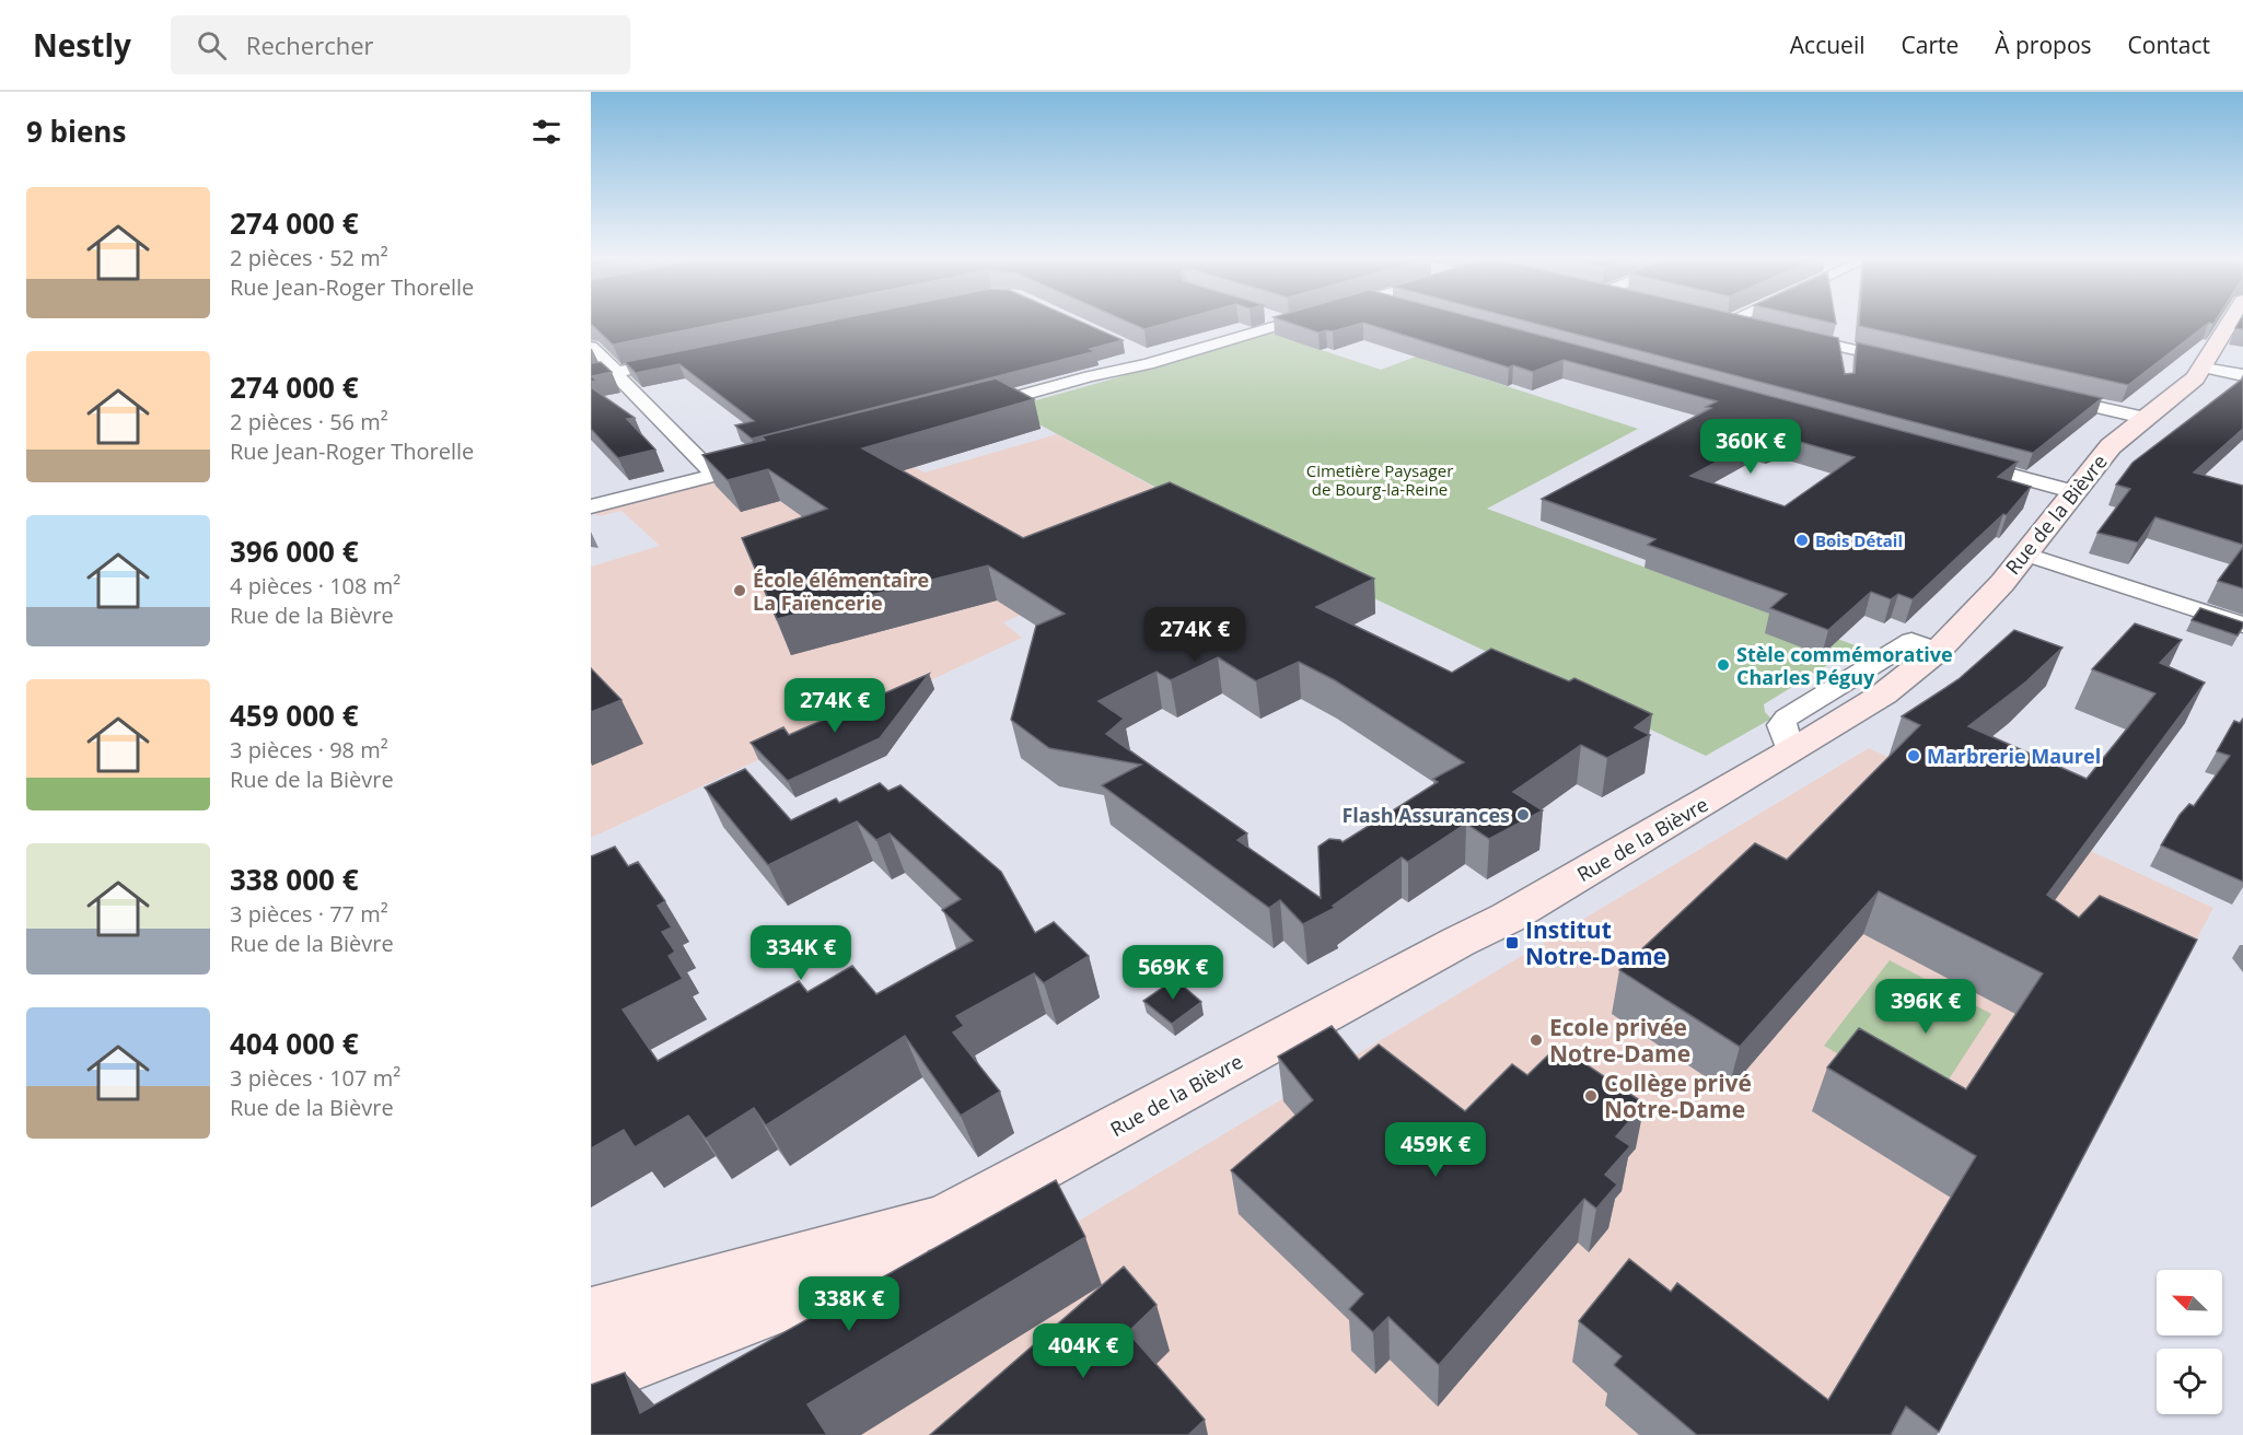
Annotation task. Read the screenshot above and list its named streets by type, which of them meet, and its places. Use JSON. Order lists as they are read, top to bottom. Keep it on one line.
{"streets":{"main road":["Rue de la Bièvre"]},"parks":["Cimetière Paysager de Bourg-la-Reine"],"places":{"other":["Bois Détail","École élémentaire La Faïencerie","Stèle commémorative Charles Péguy","Marbrerie Maurel","Flash Assurances","Ecole privée Notre-Dame","Collège privé Notre-Dame"],"transit":["Institut Notre-Dame"]},"north":"top left","page":{"header":"Nestly","search":"Rechercher","nav":["Accueil","Carte","À propos","Contact"],"heading":"9 biens","list":[{"name":"274 000 €","note":"2 pièces · 52 m² · Rue Jean-Roger Thorelle"},{"name":"274 000 €","note":"2 pièces · 56 m² · Rue Jean-Roger Thorelle"},{"name":"396 000 €","note":"4 pièces · 108 m² · Rue de la Bièvre"},{"name":"459 000 €","note":"3 pièces · 98 m² · Rue de la Bièvre"},{"name":"338 000 €","note":"3 pièces · 77 m² · Rue de la Bièvre"},{"name":"404 000 €","note":"3 pièces · 107 m² · Rue de la Bièvre"}],"price":["360K €","274K €","274K €","334K €","569K €","396K €","459K €","338K €","404K €"]}}
